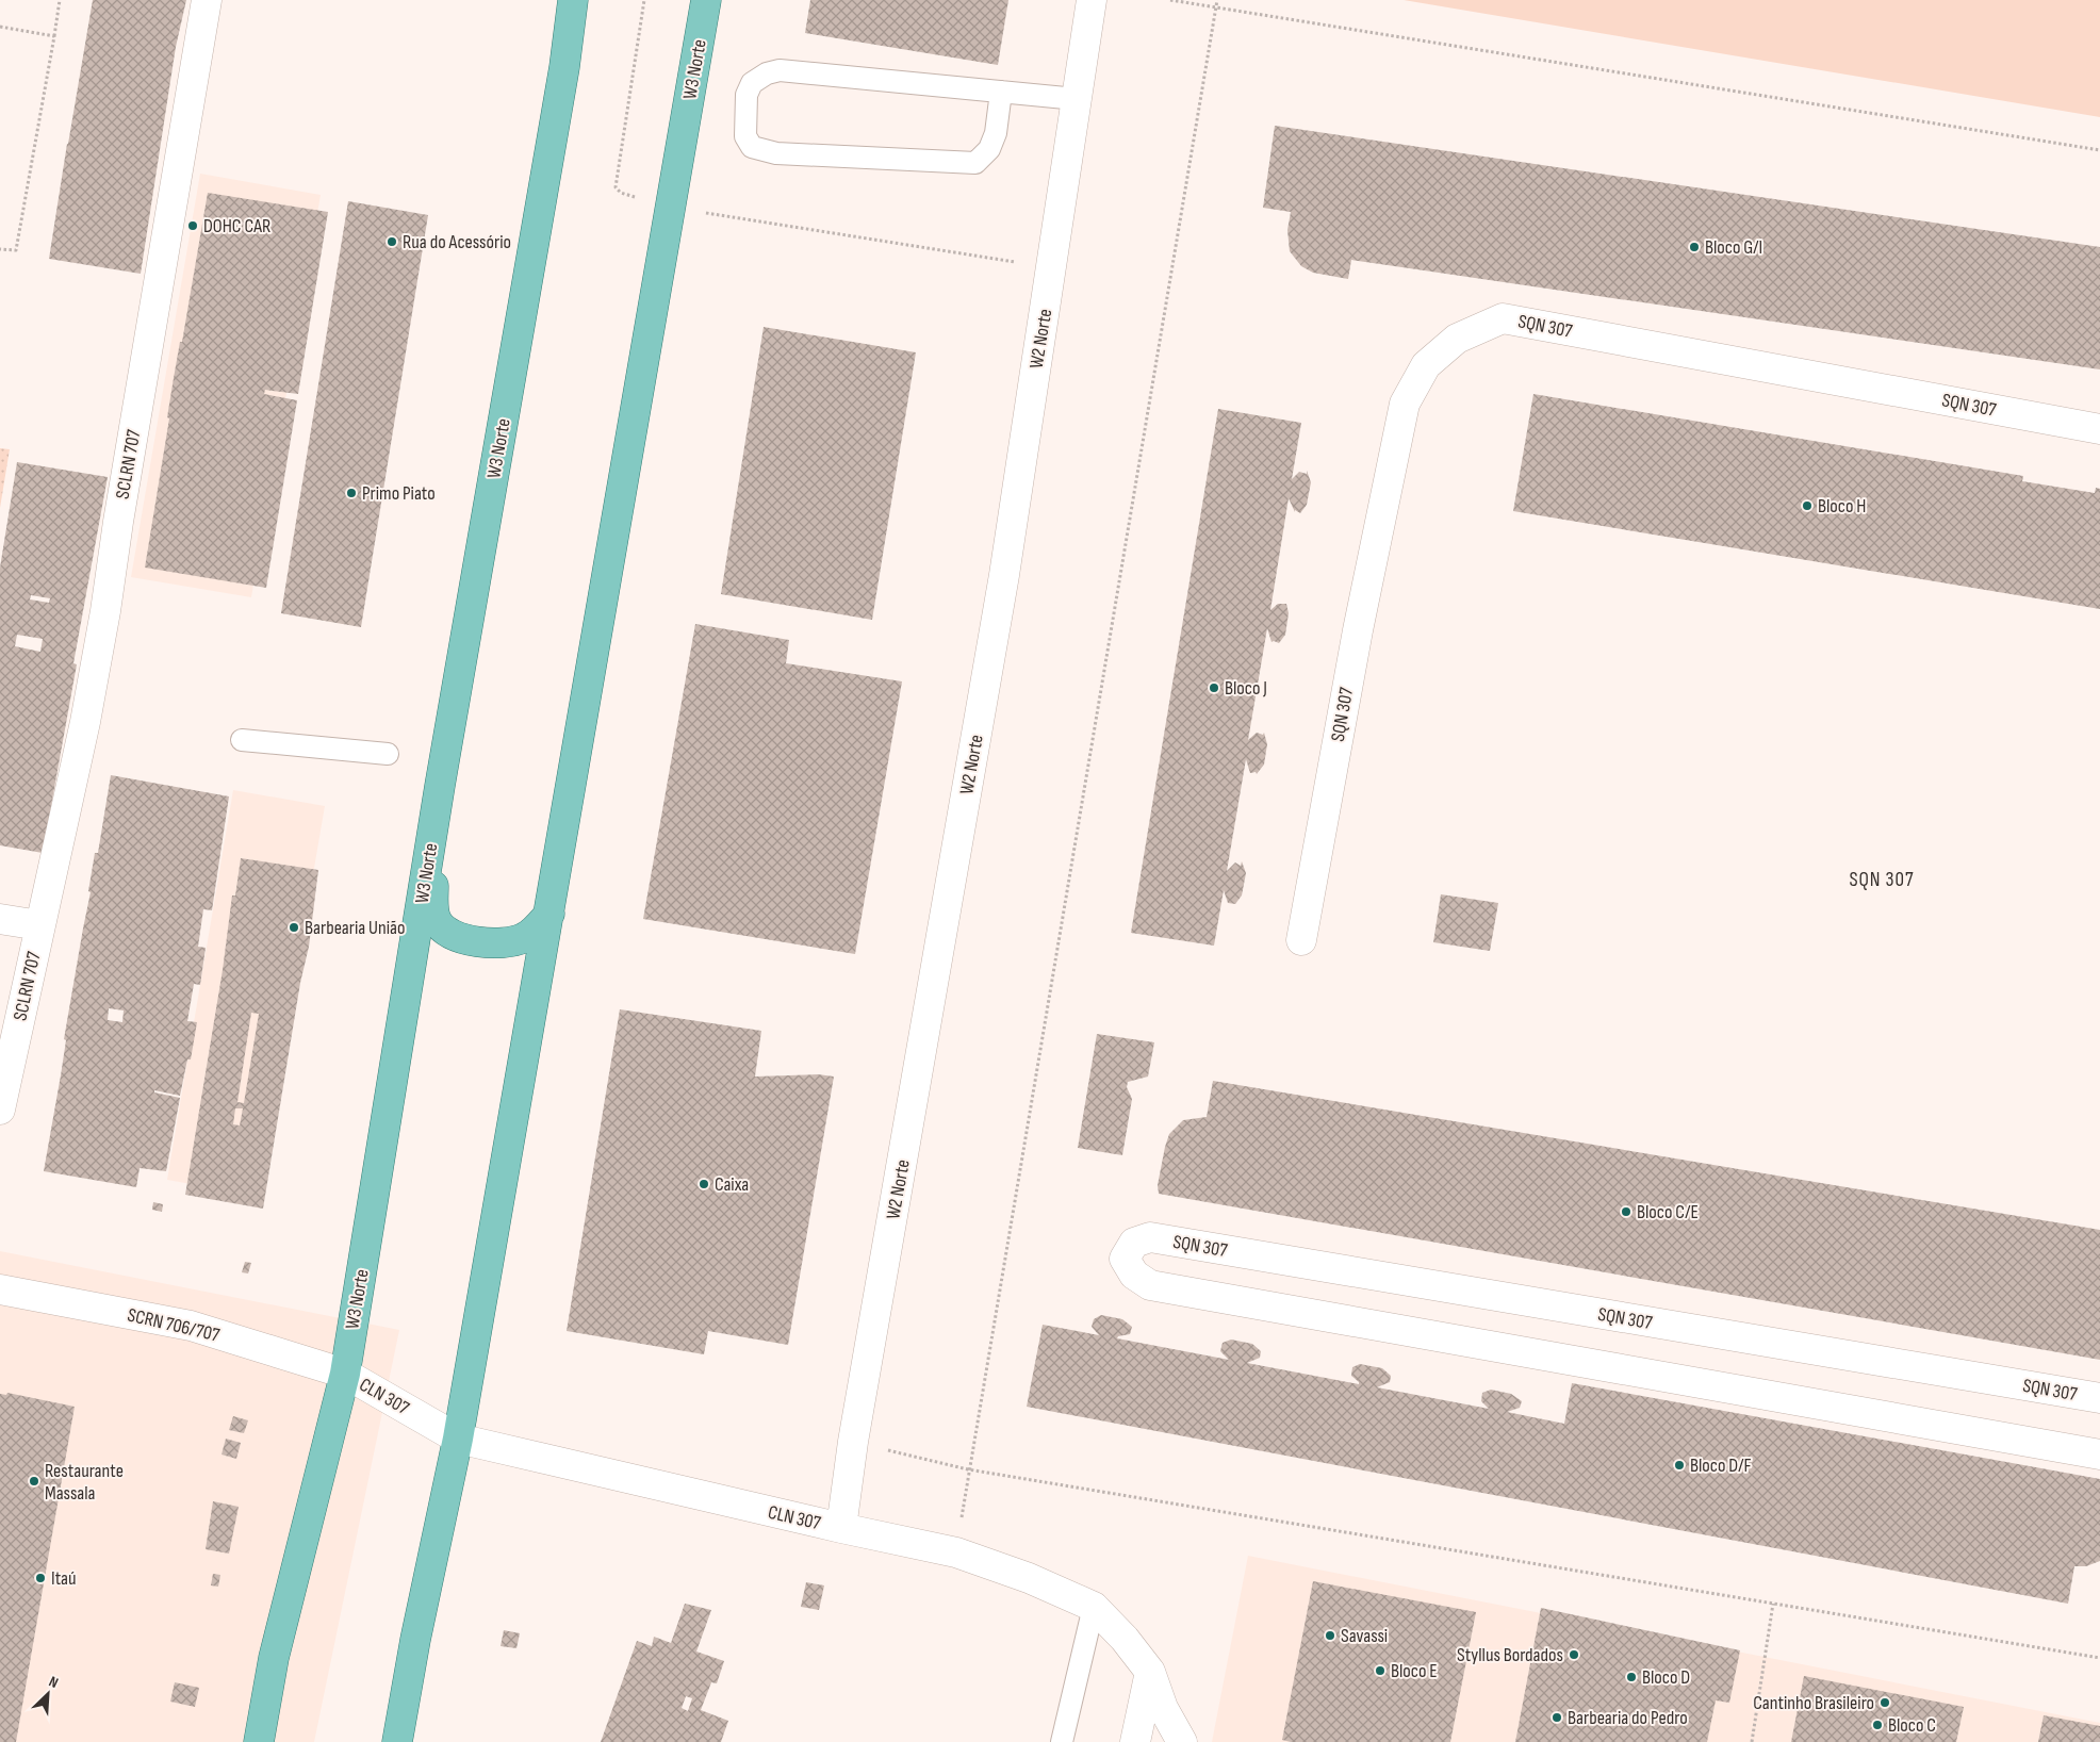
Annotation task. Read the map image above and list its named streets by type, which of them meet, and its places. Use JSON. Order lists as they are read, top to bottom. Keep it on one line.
{"streets":{"main road":["W3 Norte"],"street":["SQN 307","W2 Norte","SCLRN 707","SCRN 706/707","CLN 307"]},"crossings":[["W3 Norte","SCRN 706/707"],["W3 Norte","CLN 307"],["W2 Norte","CLN 307"],["SCRN 706/707","CLN 307"]],"districts":["SQN 307"],"places":["DOHC CAR","Rua do Acessório","Bloco G/I","Primo Piato","Bloco H","Bloco J","Barbearia União","Caixa","Bloco C/E","Bloco D/F","Restaurante Massala","Itaú","Savassi","Styllus Bordados","Bloco E","Bloco D","Cantinho Brasileiro","Barbearia do Pedro","Bloco C"],"north":"top right"}
